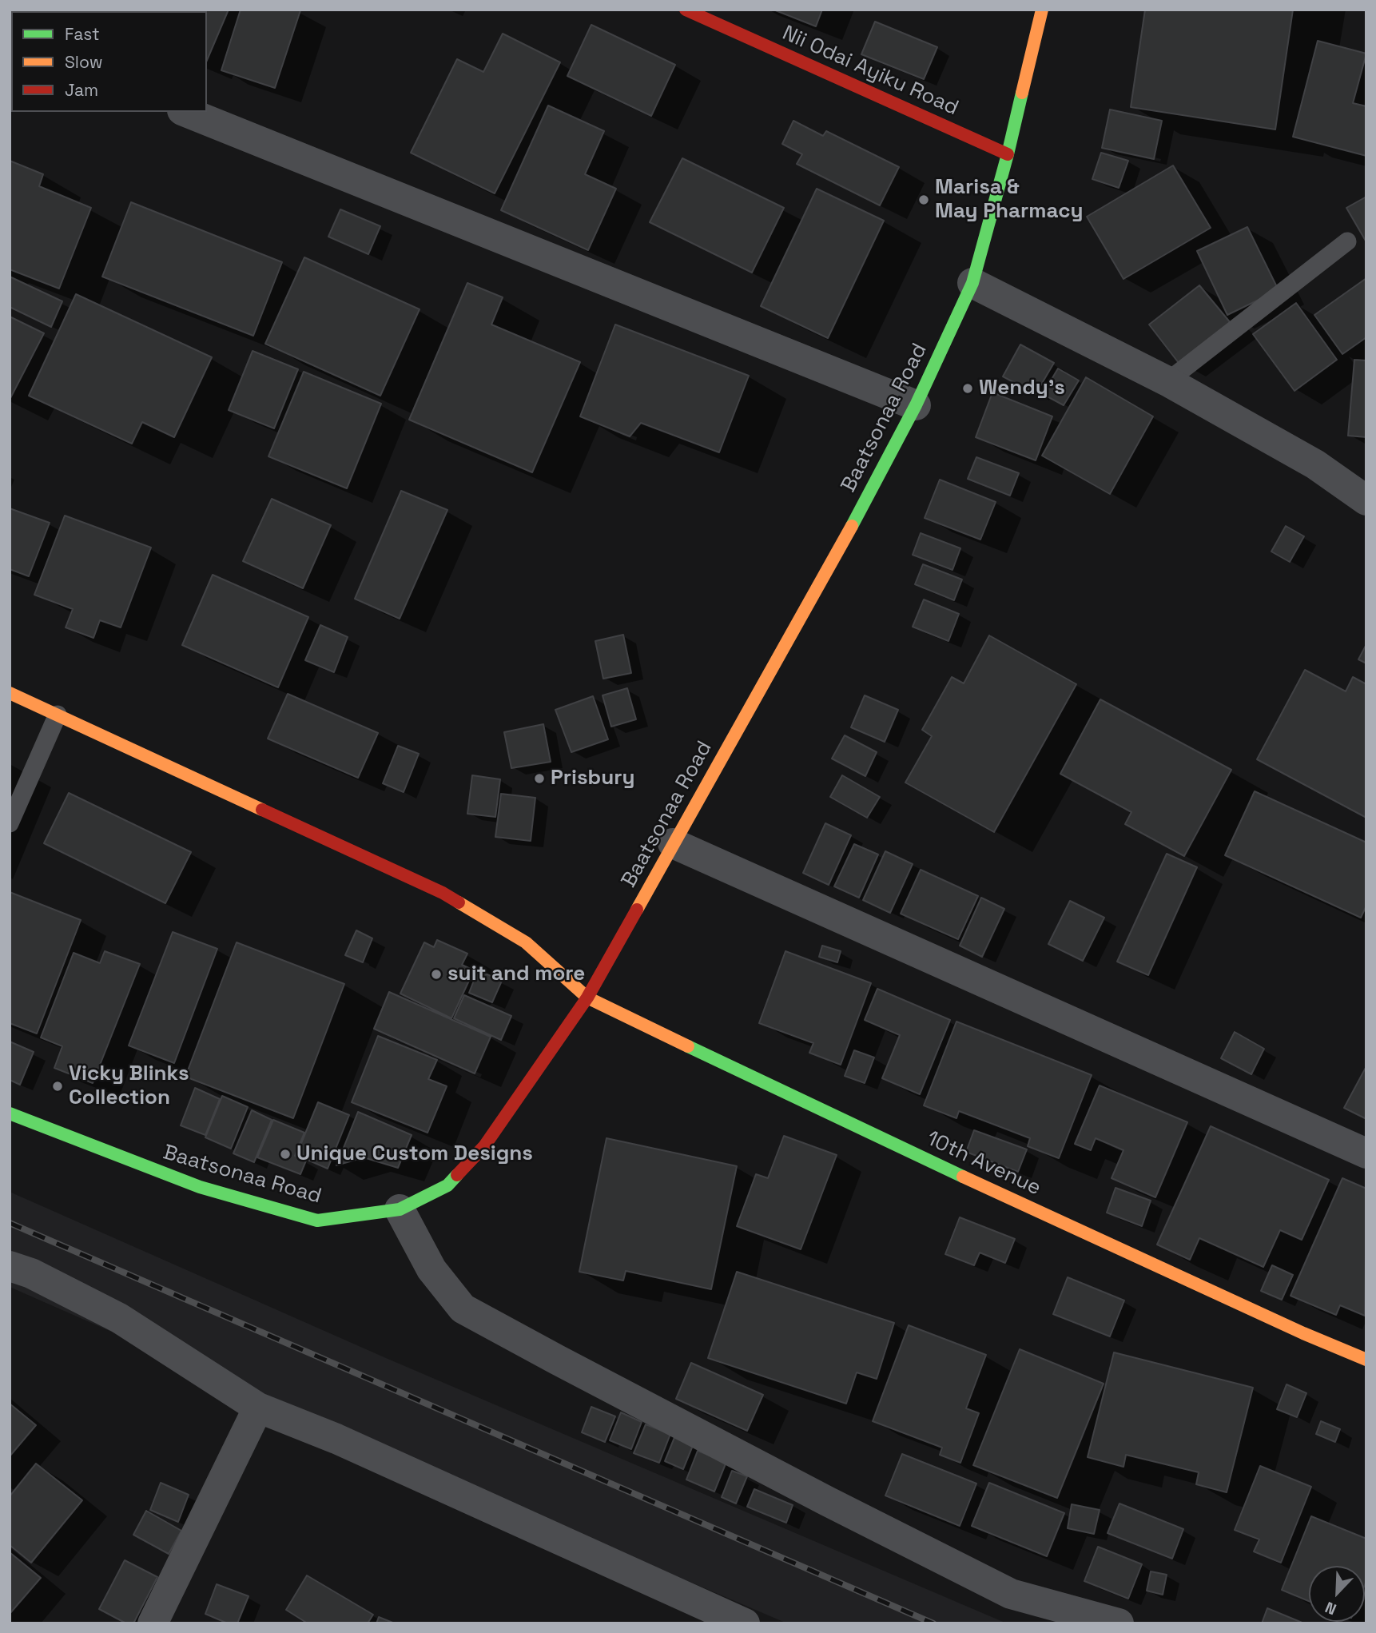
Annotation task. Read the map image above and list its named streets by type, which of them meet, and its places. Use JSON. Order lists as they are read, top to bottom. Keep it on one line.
{"streets":{"street":["Nii Odai Ayiku Road","Baatsonaa Road","10th Avenue"]},"crossings":[["Nii Odai Ayiku Road","Baatsonaa Road"],["Baatsonaa Road","10th Avenue"]],"places":["Marisa & May Pharmacy","Wendy's","Prisbury","suit and more","Vicky Blinks Collection","Unique Custom Designs"],"legend":["Fast","Slow","Jam"],"north":"bottom left"}
